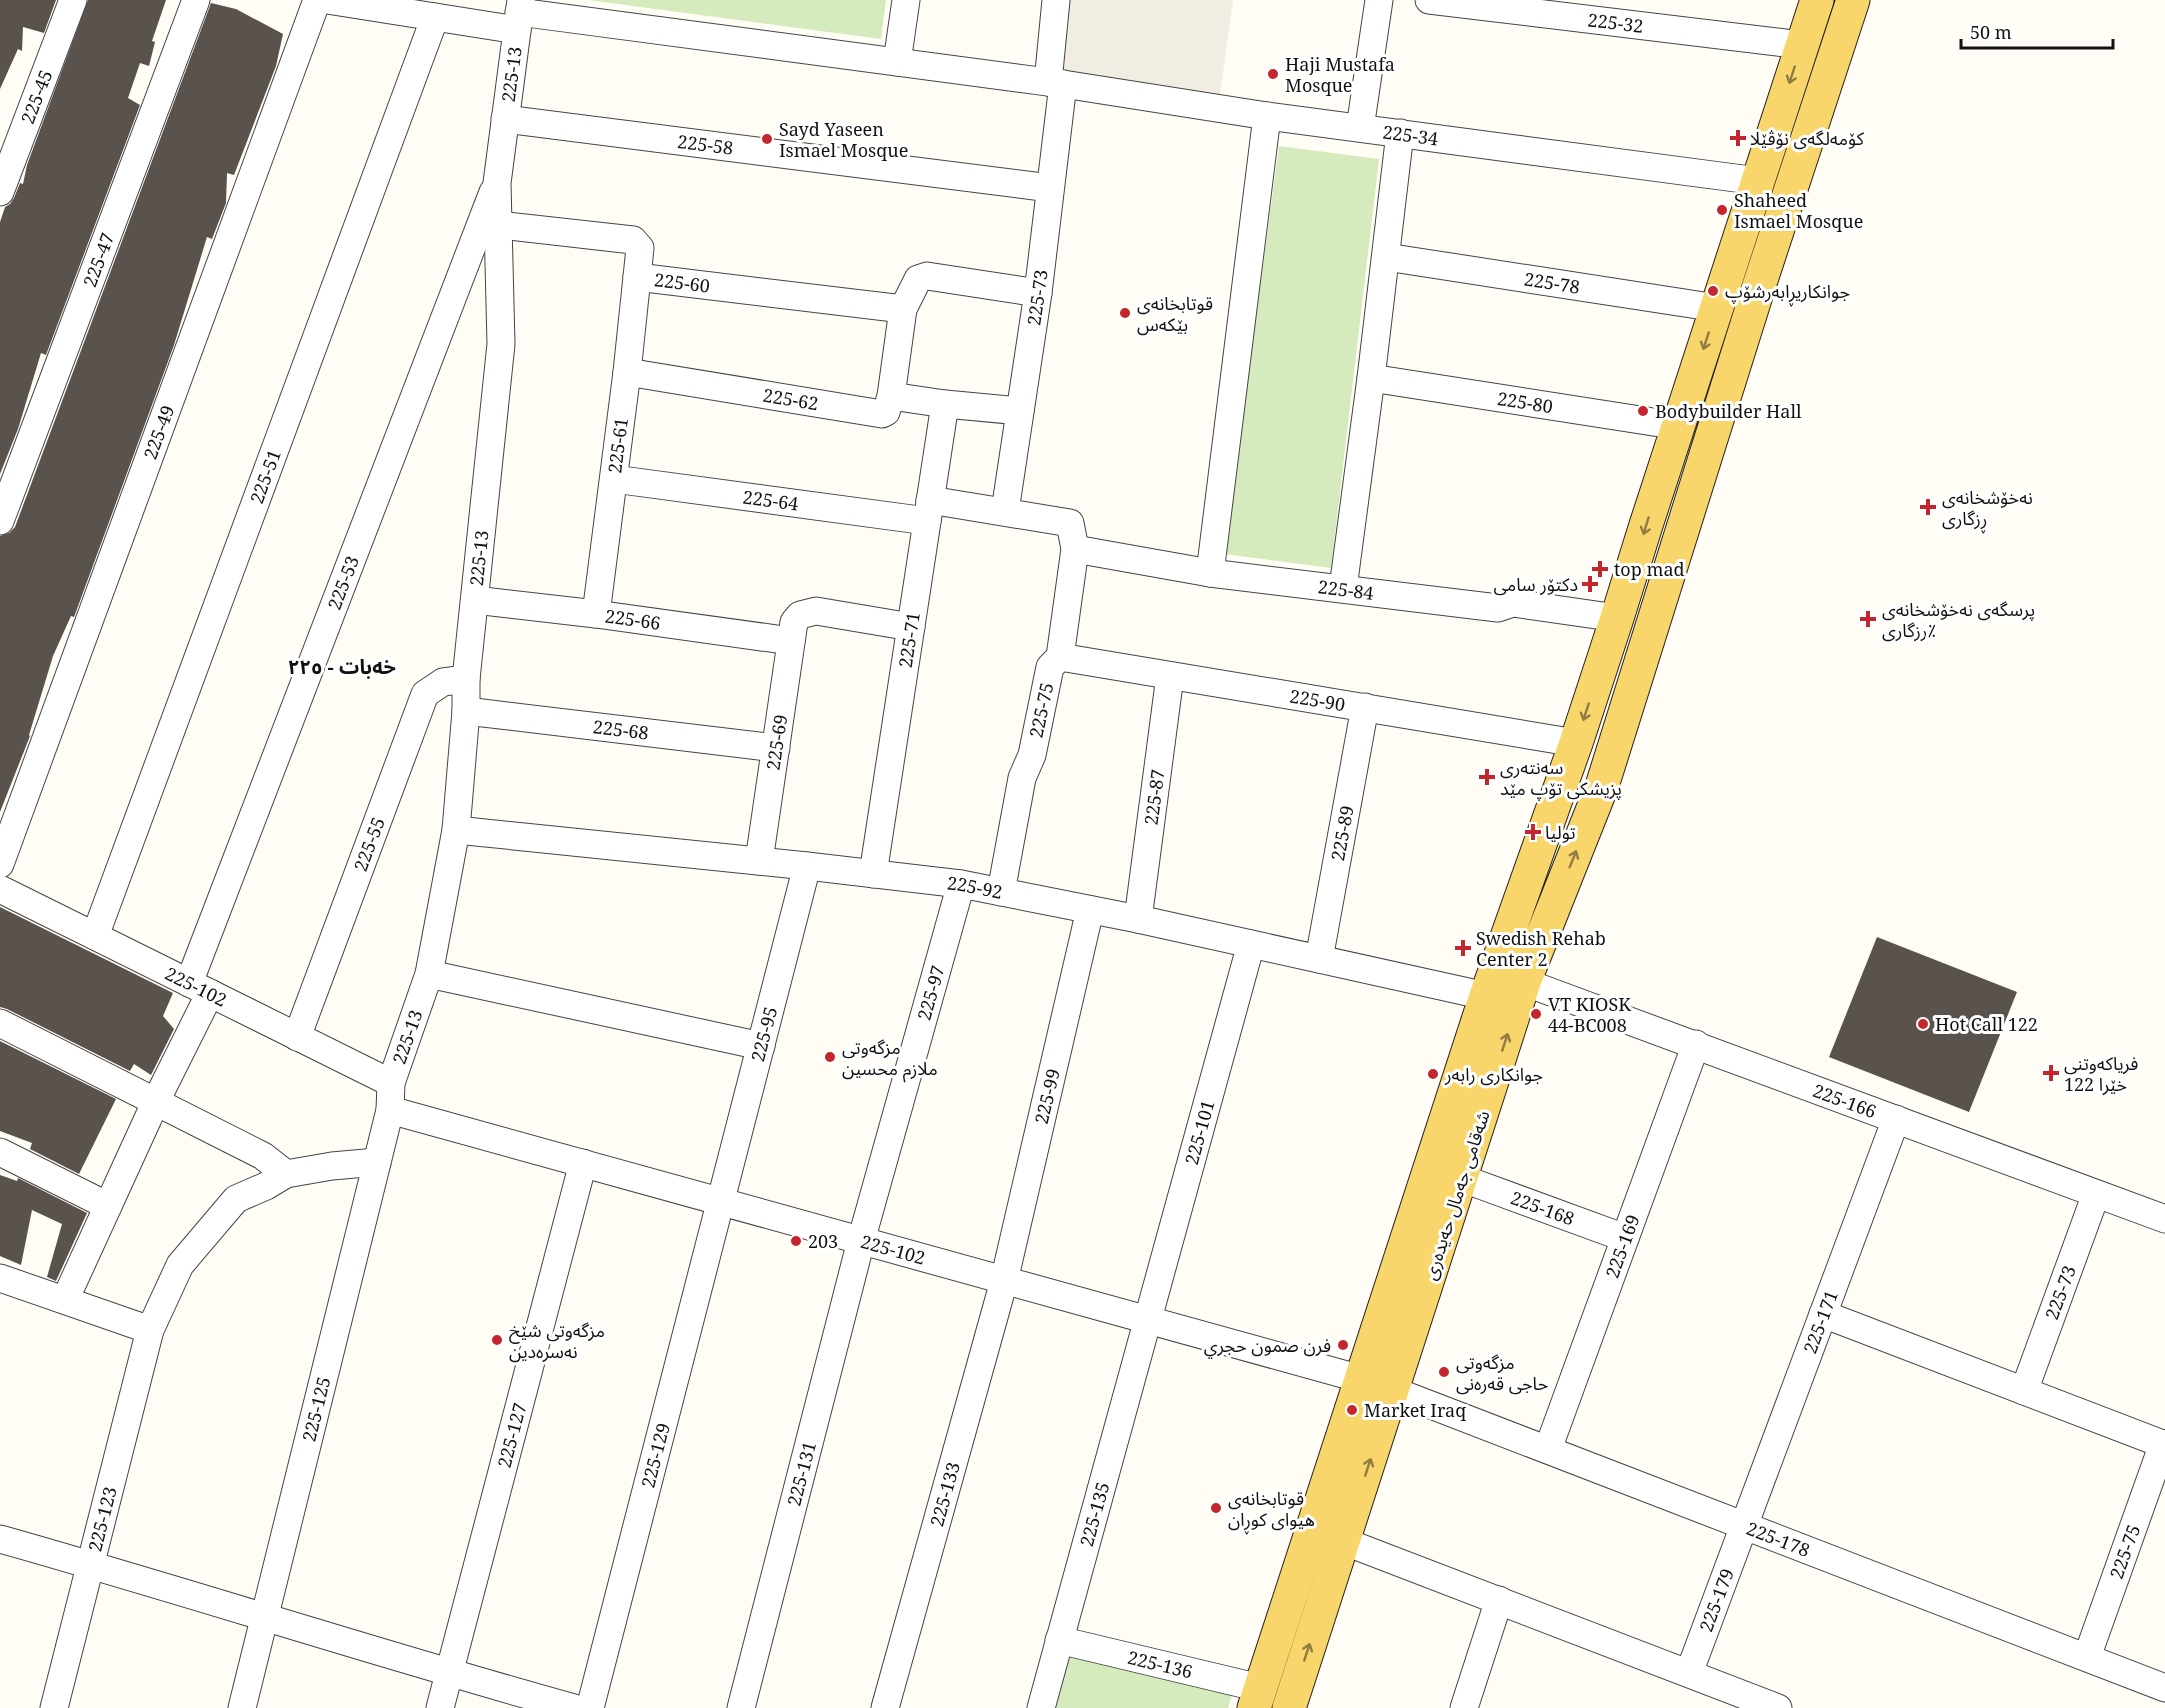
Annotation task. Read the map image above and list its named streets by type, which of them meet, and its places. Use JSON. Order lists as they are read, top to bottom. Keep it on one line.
{"streets":{"main road":["شەقامی جەمال حەیدەری"],"street":["225-32","225-13","225-45","225-34","225-58","225-47","225-60","225-78","225-73","225-62","225-80","225-49","225-61","225-51","225-64","225-53","225-84","225-66","225-71","225-90","225-75","225-68","225-69","225-87","225-89","225-55","225-92","225-102","225-97","225-95","225-99","225-166","225-101","225-168","225-169","225-171","225-125","225-127","225-129","225-131","225-133","225-135","225-123","225-178","225-179","225-136"]},"crossings":[["225-32","شەقامی جەمال حەیدەری"],["225-13","225-34"],["225-13","225-58"],["225-13","225-60"],["225-13","225-53"],["225-13","225-66"],["225-13","225-68"],["225-13","225-55"],["225-13","225-92"],["225-13","225-102"],["225-13","225-125"],["225-34","225-73"],["225-34","225-51"],["225-34","شەقامی جەمال حەیدەری"],["225-58","225-73"],["225-60","225-61"],["225-78","شەقامی جەمال حەیدەری"],["225-73","225-64"],["225-73","225-84"],["225-73","225-166"],["225-62","225-61"],["225-80","شەقامی جەمال حەیدەری"],["225-61","225-64"],["225-61","225-66"],["225-51","225-102"],["225-64","225-84"],["225-64","225-71"],["225-53","225-102"],["225-84","225-75"],["225-84","شەقامی جەمال حەیدەری"],["225-66","225-69"],["225-71","225-92"],["225-90","225-75"],["225-90","225-87"],["225-90","225-89"],["225-90","شەقامی جەمال حەیدەری"],["225-75","225-92"],["225-75","225-178"],["225-68","225-69"],["225-69","225-92"],["225-87","225-92"],["225-89","225-92"],["225-55","225-102"],["225-92","225-97"],["225-92","225-95"],["225-92","225-99"],["225-92","225-101"],["225-92","شەقامی جەمال حەیدەری"],["225-102","225-97"],["225-102","225-95"],["225-102","225-99"],["225-102","225-101"],["225-102","شەقامی جەمال حەیدەری"],["225-102","225-125"],["225-102","225-127"],["225-102","225-129"],["225-102","225-131"],["225-102","225-133"],["225-102","225-135"],["225-97","225-131"],["225-95","225-129"],["225-99","225-133"],["225-166","شەقامی جەمال حەیدەری"],["225-166","225-169"],["225-166","225-171"],["225-101","225-135"],["شەقامی جەمال حەیدەری","225-168"],["شەقامی جەمال حەیدەری","225-178"],["شەقامی جەمال حەیدەری","225-136"],["225-168","225-169"],["225-169","225-178"],["225-171","225-178"],["225-171","225-179"],["225-135","225-136"],["225-178","225-179"]],"districts":["خەبات - ٢٢٥"],"places":{"other":["Haji Mustafa Mosque","Sayd Yaseen Ismael Mosque","Shaheed Ismael Mosque","جوانكاریڕابەرشۆپ","قوتابخانەی بێكه‌س","Bodybuilder Hall","VT KIOSK 44-BC008","Hot Call 122","مزگه‌وتی ملازم محسین","جوانکاری رابەر","203","مزگه‌وتی شێخ نه‌سرەدین","فرن صمون حجري","مزگەوتی حاجی قەرەنی","Market Iraq","قوتابخانەی هیوای کوڕان"],"health":["كۆمەلگەی نۆڤێلا","نەخۆشخانەی ڕزگاری","top mad","دكتۆر سامی","پرسگەی نەخۆشخانەی رزگاری٪","سەنتەری پزیشکی تۆپ مێد","تولیا","Swedish Rehab Center 2","فریاکەوتنی خێرا 122"]},"scale_bar":"50 m"}
